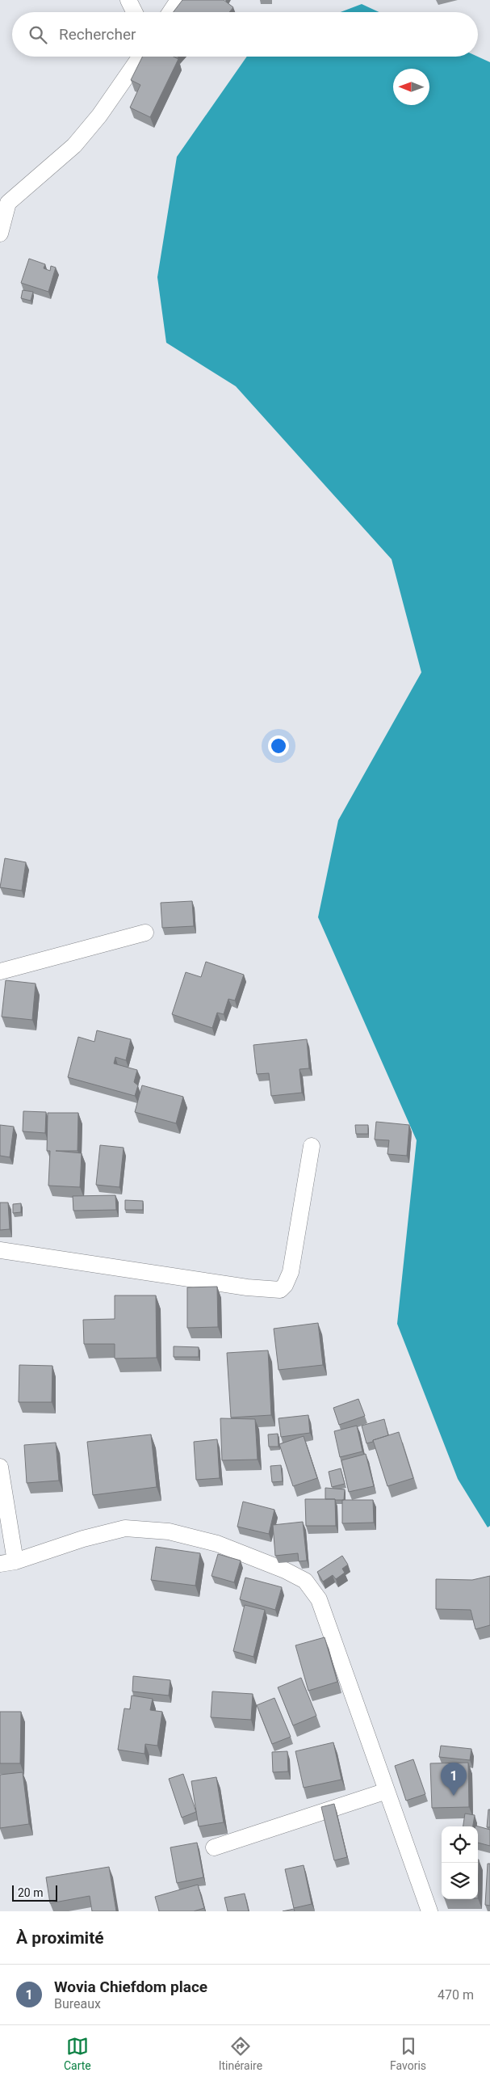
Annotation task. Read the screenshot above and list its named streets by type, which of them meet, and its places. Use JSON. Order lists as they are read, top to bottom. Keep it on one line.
{"scale_bar":"20 m","north":"left","page":{"search":"Rechercher","pins":"1","scale":"20 m","heading":"À proximité","list":[{"mark":"1","name":"Wovia Chiefdom place","note":"Bureaux","value":"470 m"}],"nav":["Carte","Itinéraire","Favoris"]}}
